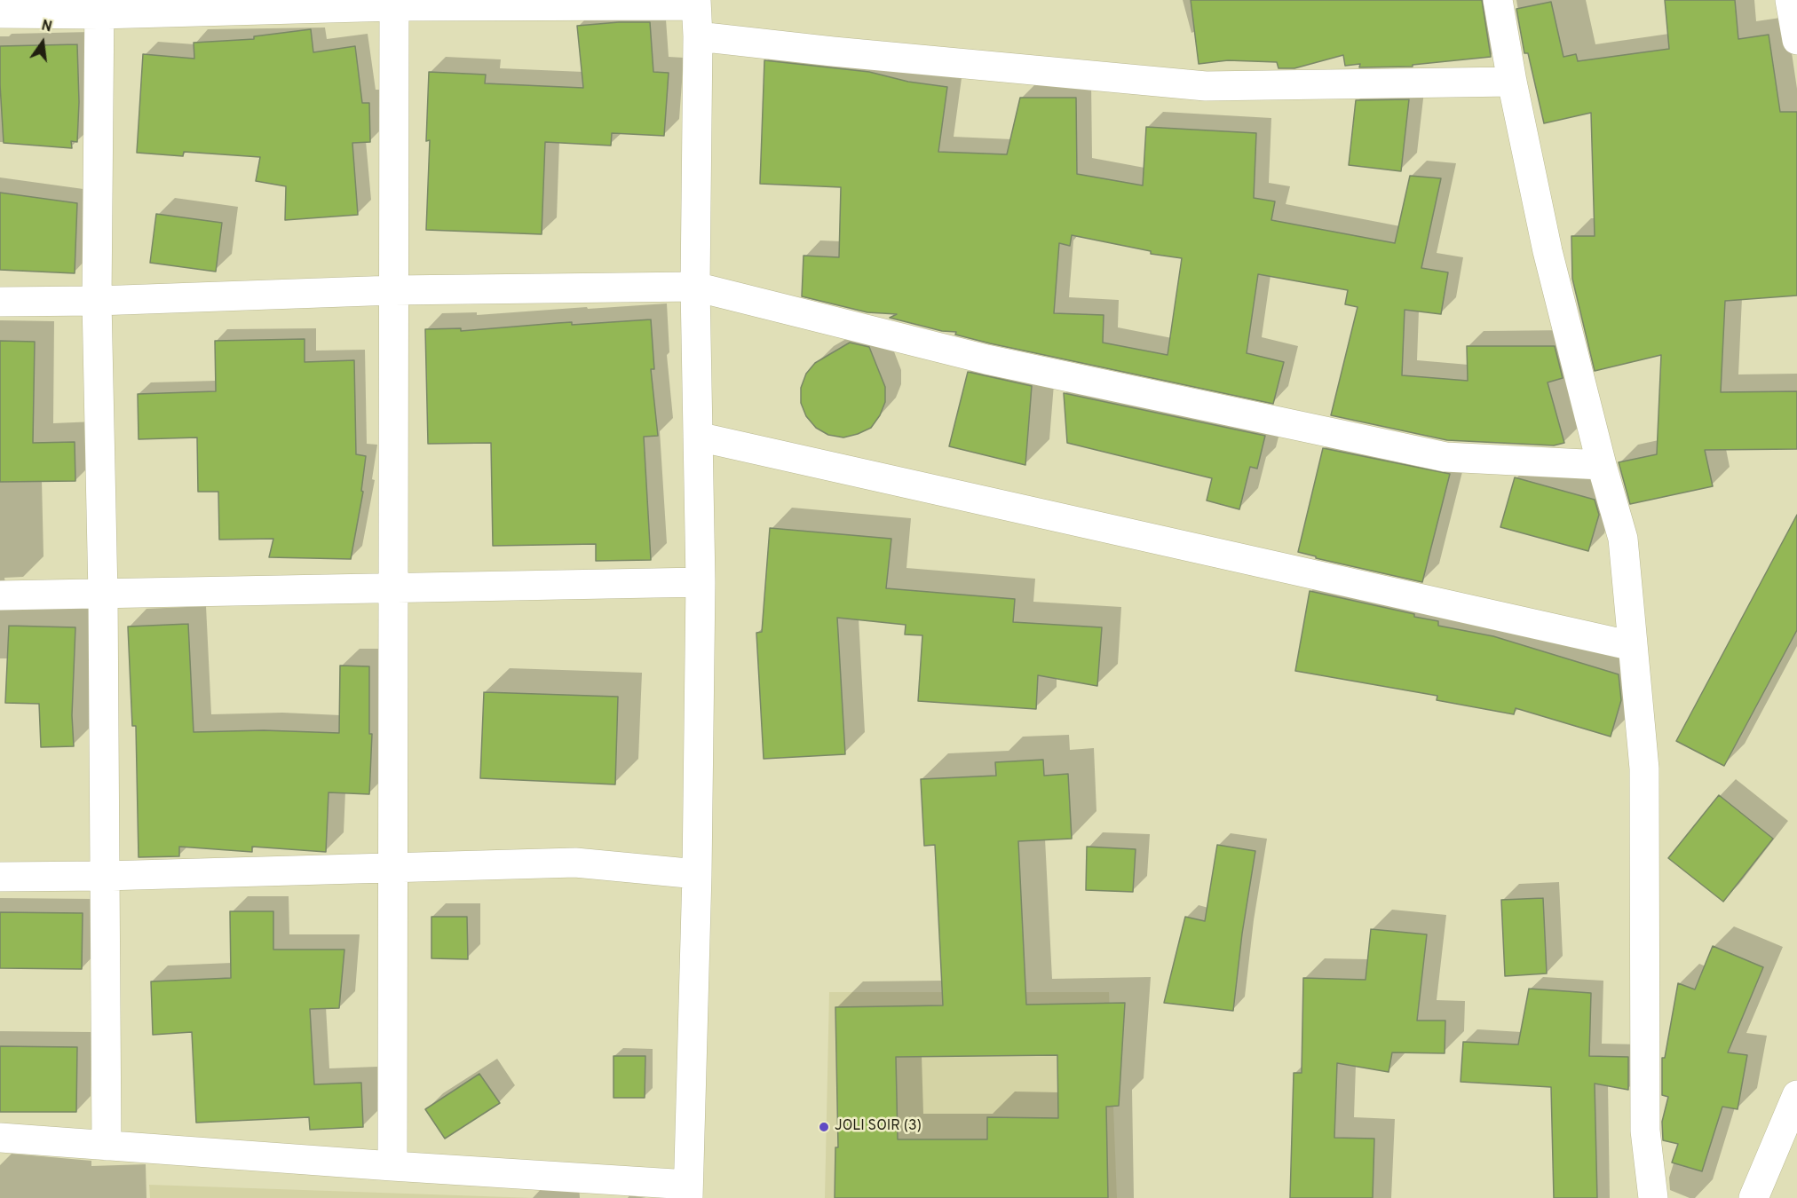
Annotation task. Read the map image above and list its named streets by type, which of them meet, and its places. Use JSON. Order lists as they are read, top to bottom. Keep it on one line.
{"places":["JOLI SOIR (3)"],"north":"top"}
